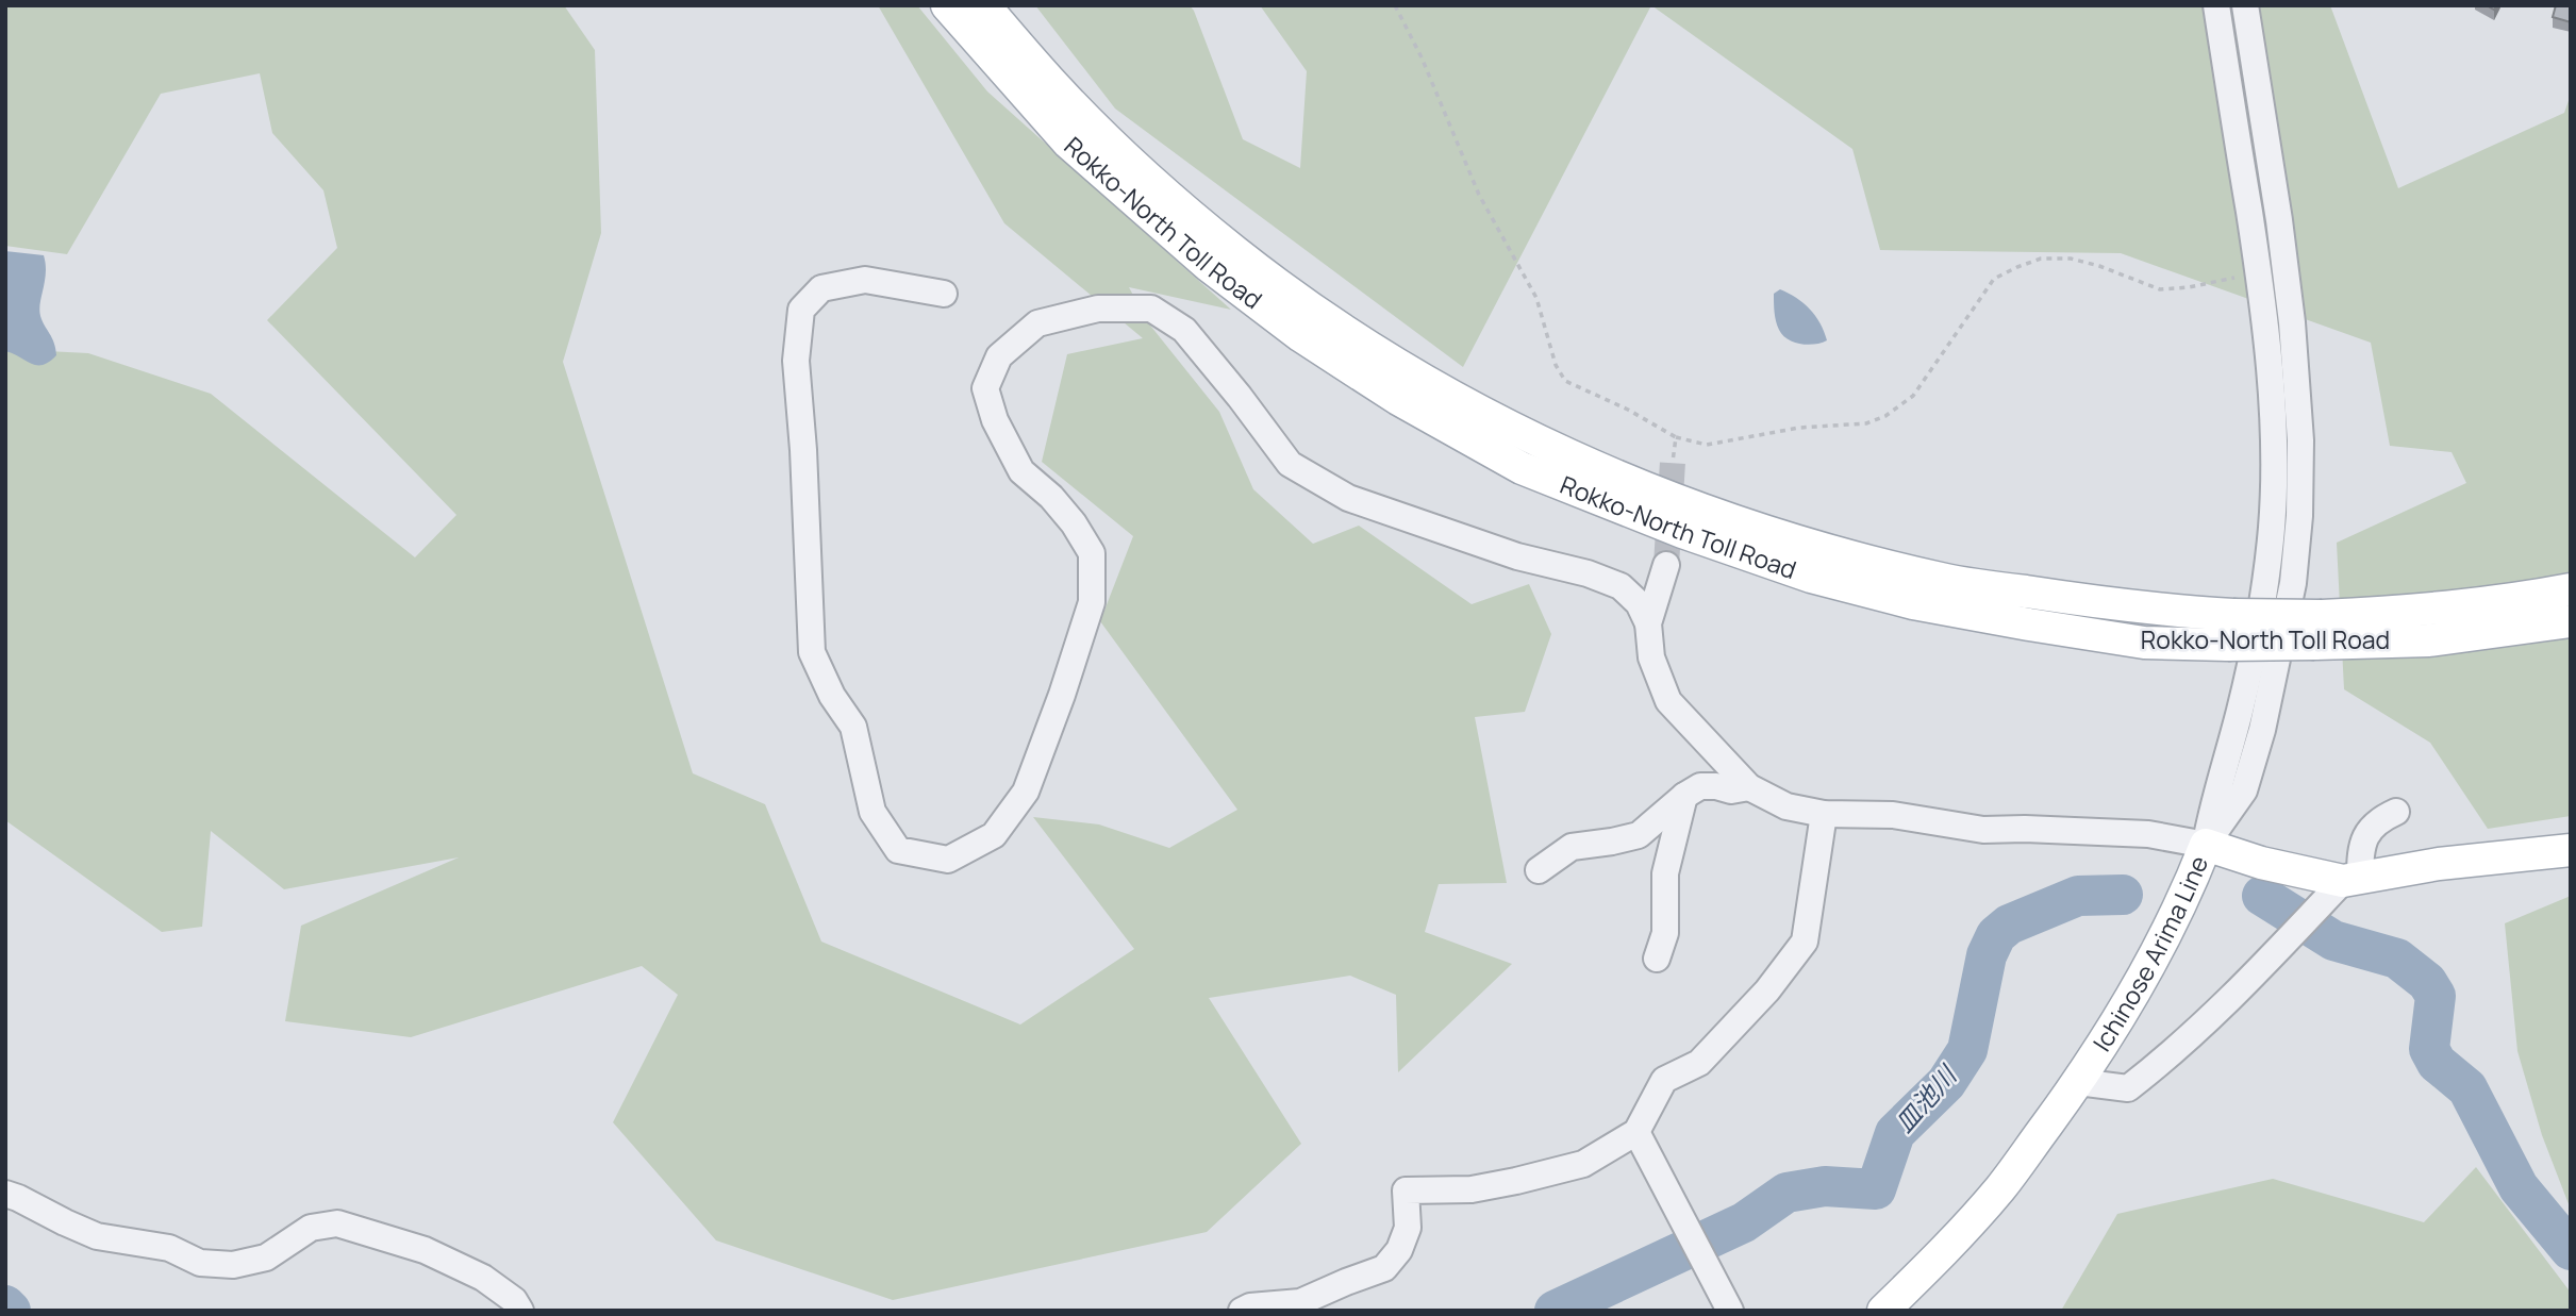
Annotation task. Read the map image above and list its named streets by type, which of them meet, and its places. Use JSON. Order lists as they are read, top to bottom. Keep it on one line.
{"streets":{"main road":["Rokko-North Toll Road","Ichinose Arima Line"]},"water":["皿池川"]}
